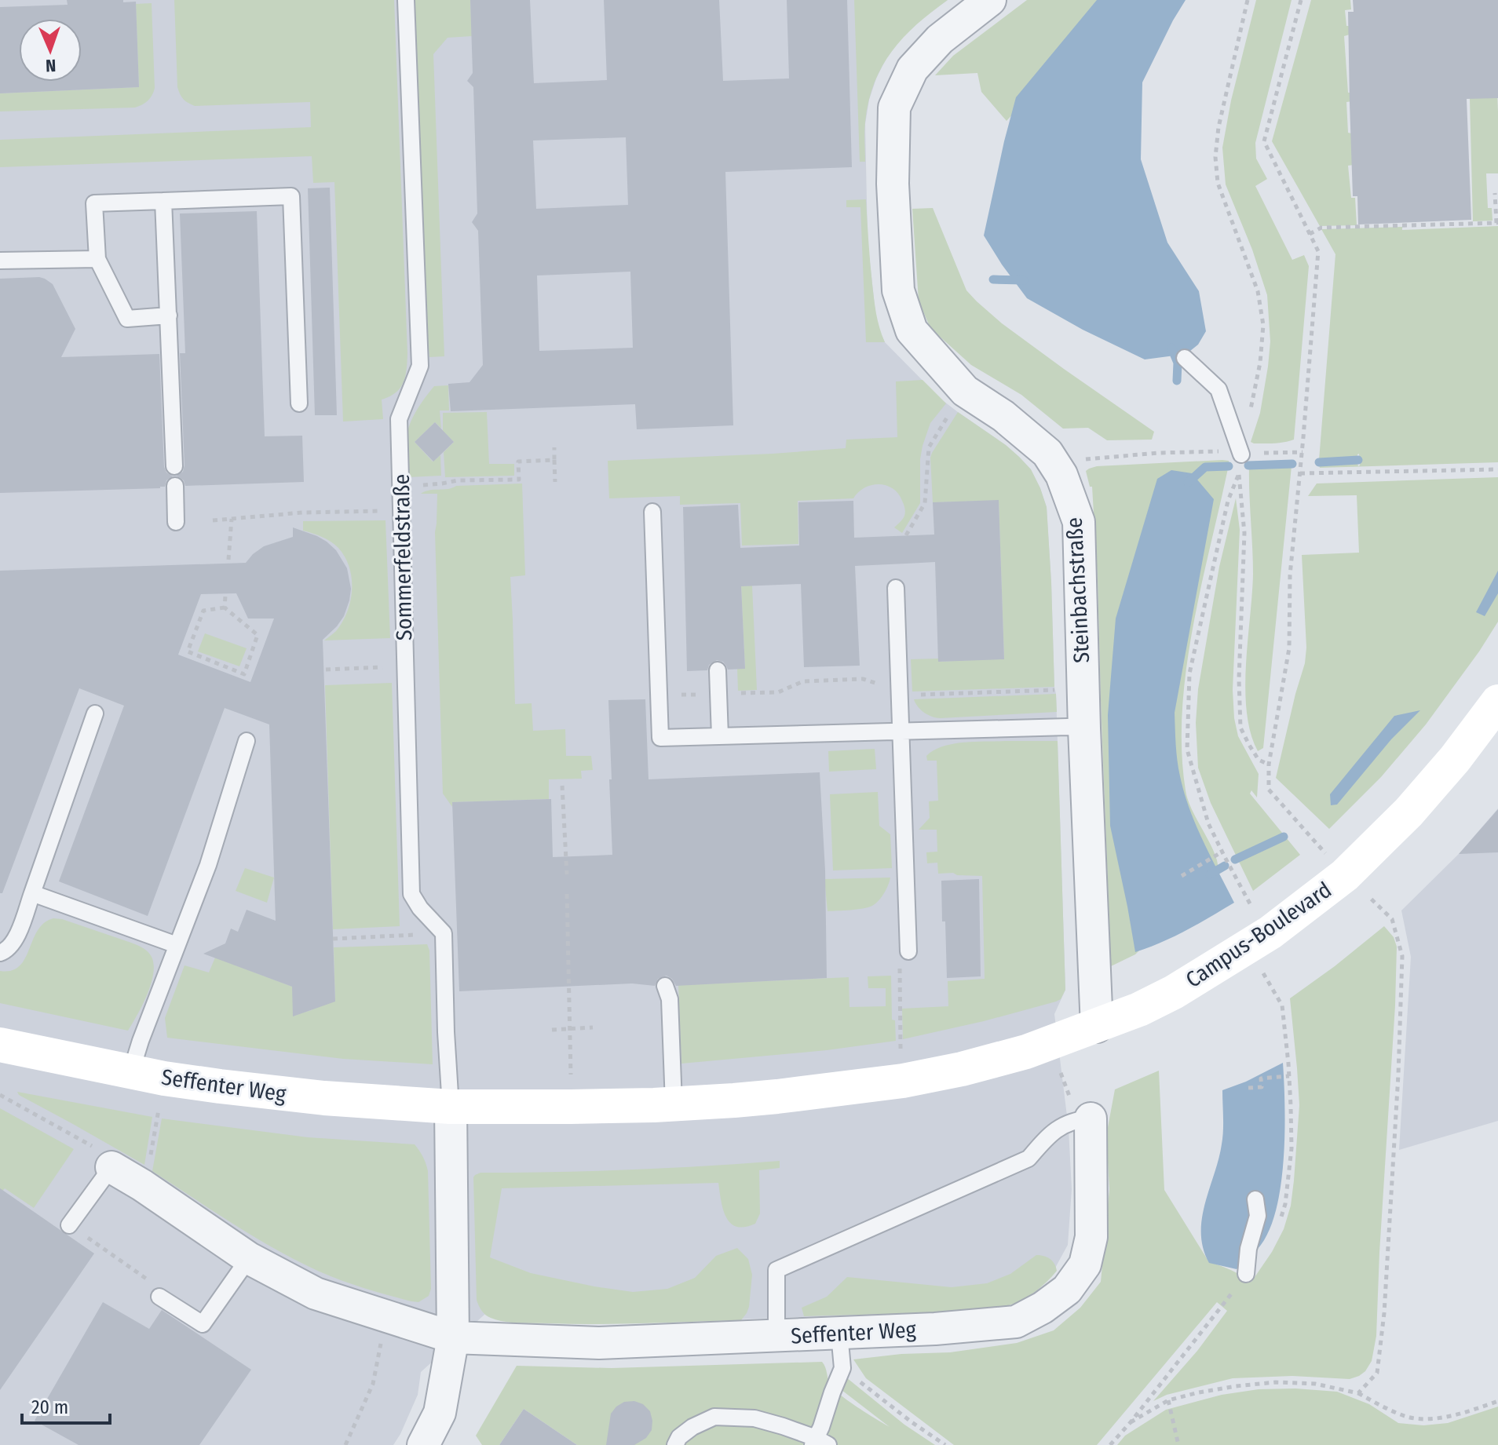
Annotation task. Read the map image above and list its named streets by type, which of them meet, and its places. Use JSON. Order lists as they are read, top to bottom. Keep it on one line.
{"streets":{"street":["Steinbachstraße","Campus-Boulevard","Seffenter Weg"],"lane":["Sommerfeldstraße"]},"crossings":[["Steinbachstraße","Campus-Boulevard"],["Steinbachstraße","Seffenter Weg"],["Campus-Boulevard","Seffenter Weg"]],"scale_bar":"20 m","north":"bottom"}
